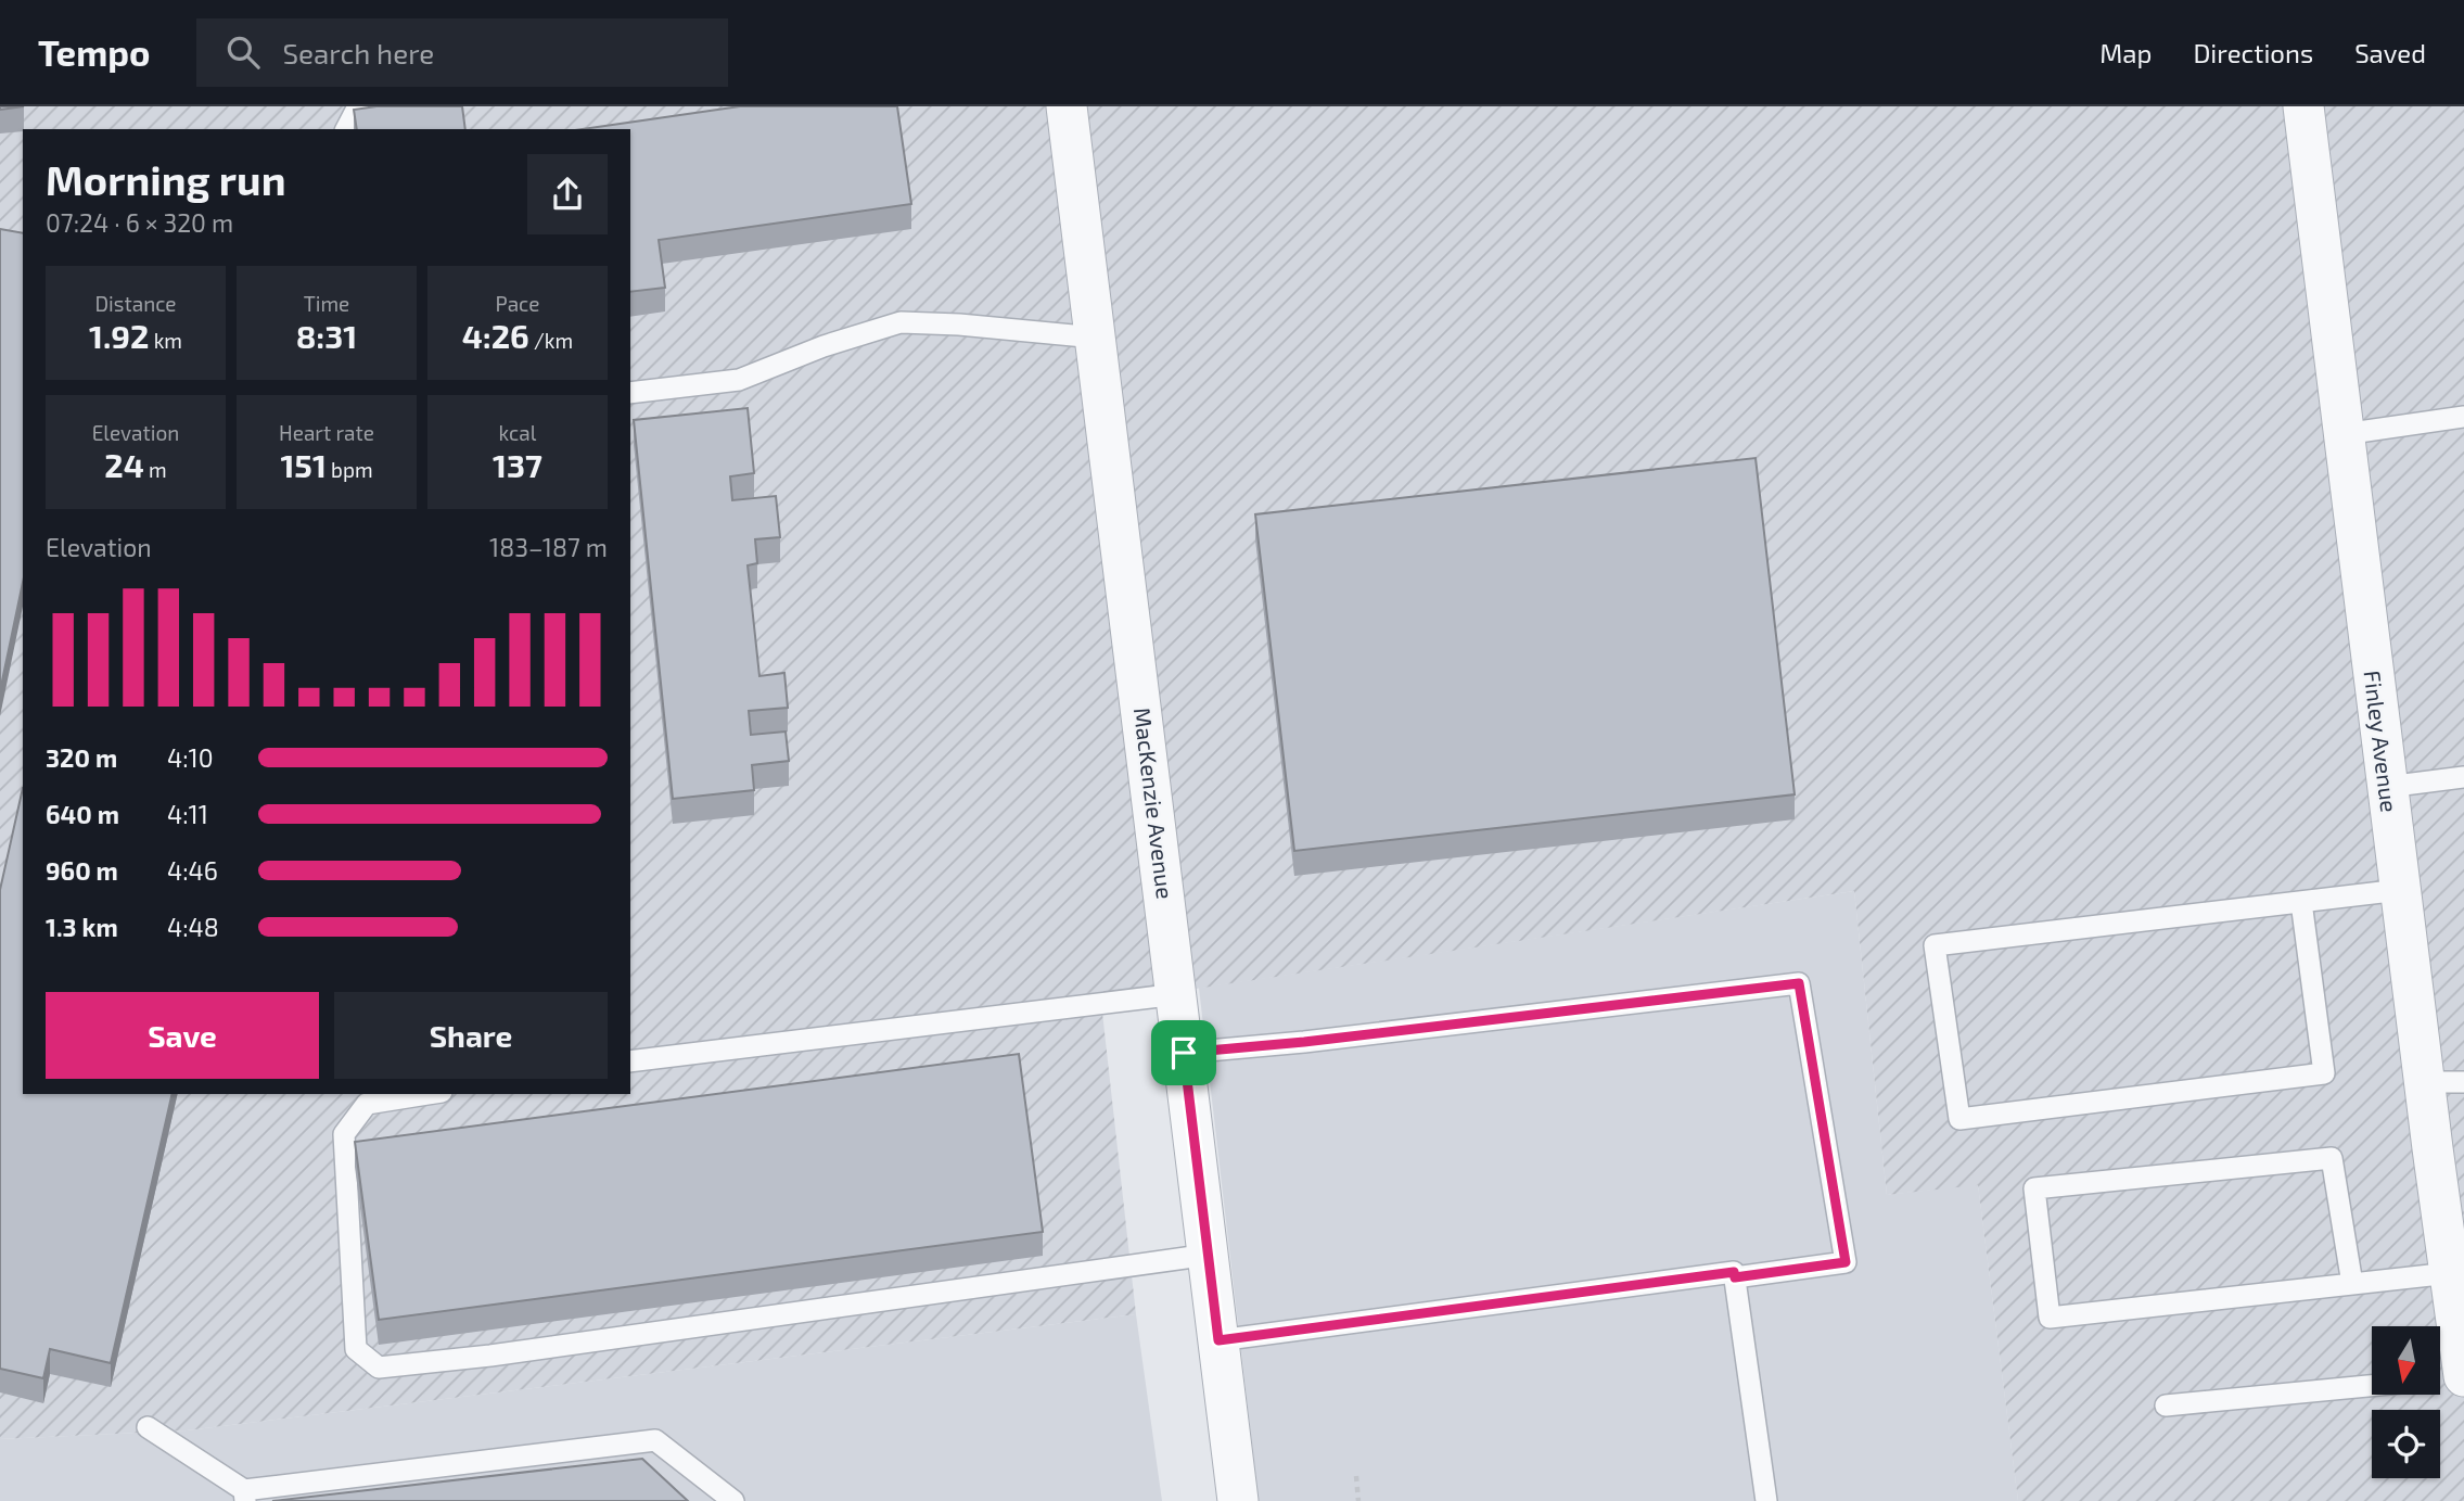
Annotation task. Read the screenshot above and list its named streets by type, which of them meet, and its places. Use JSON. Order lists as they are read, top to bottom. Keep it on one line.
{"streets":{"street":["Finley Avenue","MacKenzie Avenue"]},"north":"bottom","page":{"header":"Tempo","search":"Search here","nav":["Map","Directions","Saved"],"heading":["Morning run","07:24 · 6 × 320 m"],"stats":[["Distance","1.92 km"],["Time","8:31"],["Pace","4:26 /km"],["Elevation","24 m"],["Heart rate","151 bpm"],["kcal","137"]],"chart":["Elevation","183–187 m"],"list":[{"name":"320 m","note":"4:10"},{"name":"640 m","note":"4:11"},{"name":"960 m","note":"4:46"},{"name":"1.3 km","note":"4:48"}],"buttons":["Save","Share"]}}
